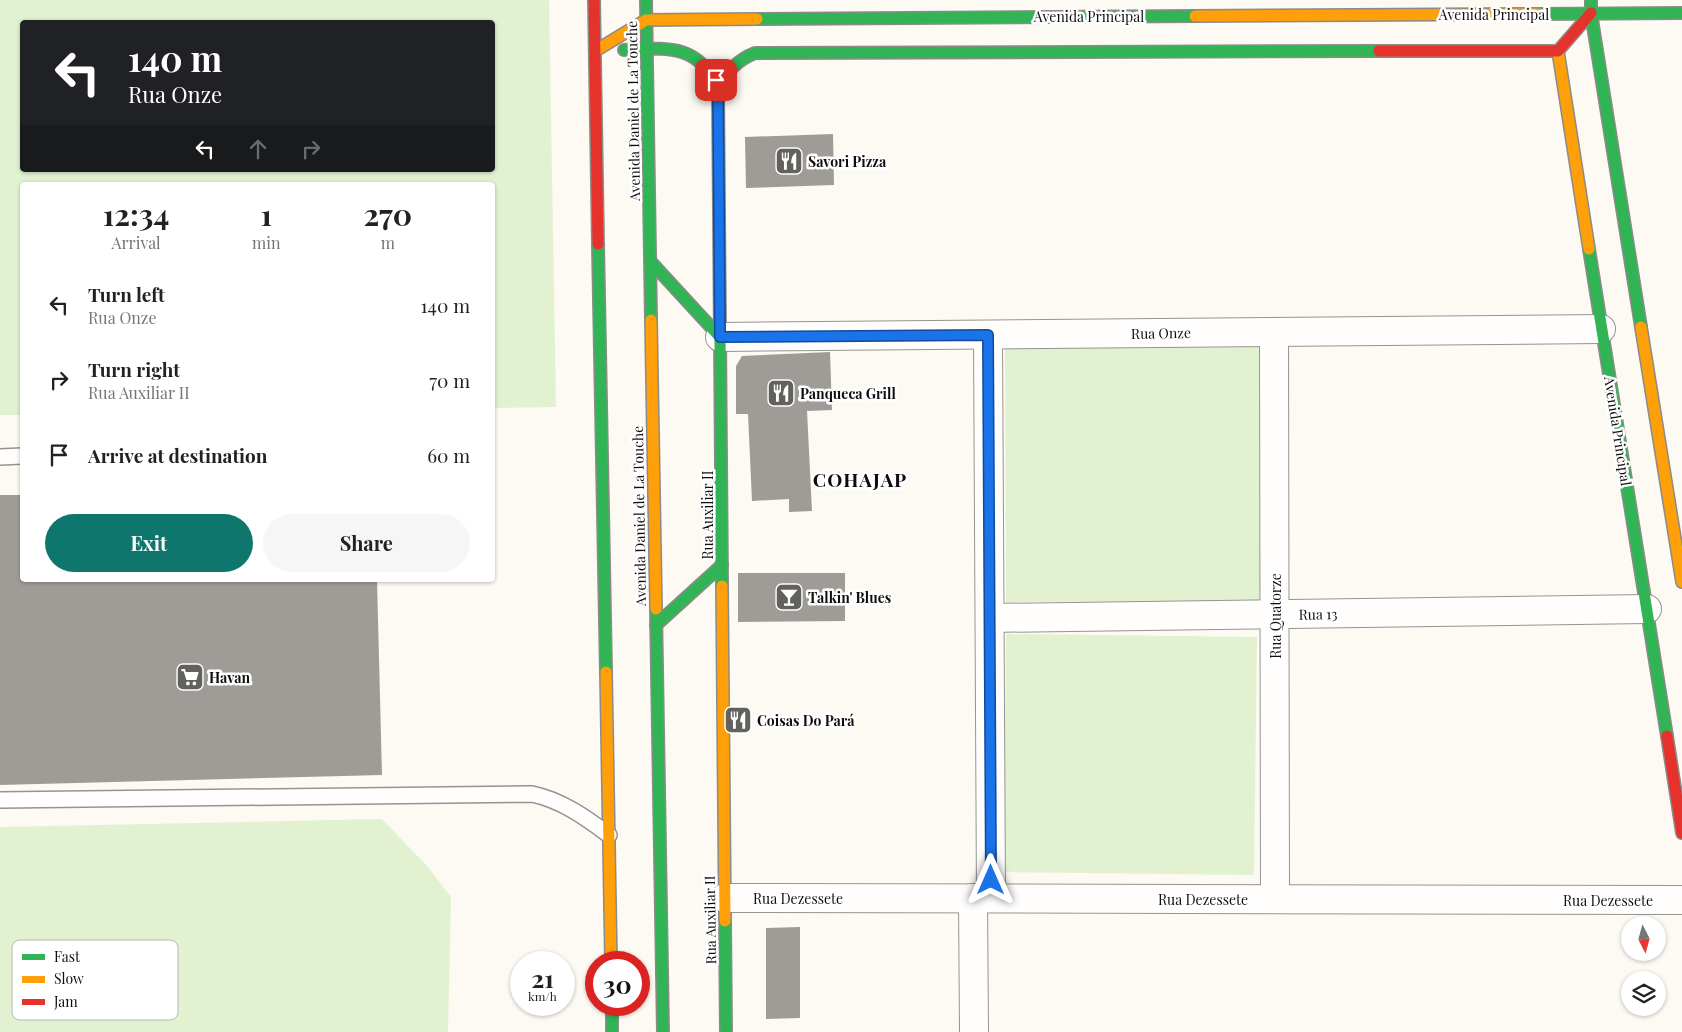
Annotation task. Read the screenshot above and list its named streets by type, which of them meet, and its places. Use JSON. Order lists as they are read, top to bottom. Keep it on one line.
{"streets":{"street":["Avenida Principal","Avenida Daniel de La Touche","Rua Onze","Rua Auxiliar II","Rua 13","Rua Quatorze","Rua Dezessete"]},"crossings":[["Avenida Principal","Avenida Daniel de La Touche"],["Avenida Principal","Rua Onze"],["Avenida Principal","Rua 13"],["Avenida Daniel de La Touche","Rua Auxiliar II"],["Rua Onze","Rua Auxiliar II"],["Rua Onze","Rua Quatorze"],["Rua Auxiliar II","Rua Dezessete"],["Rua 13","Rua Quatorze"],["Rua Quatorze","Rua Dezessete"]],"districts":["COHAJAP"],"places":{"restaurant":["Savori Pizza","Panqueca Grill","Coisas Do Pará"],"bar":["Talkin' Blues"],"supermarket":["Havan"]},"legend":["Fast","Slow","Jam"],"north":"bottom","page":{"turn":["140 m","Rua Onze"],"eta":["12:34","Arrival","1","min","270","m"],"list":[{"name":"Turn left","note":"Rua Onze","value":"140 m"},{"name":"Turn right","note":"Rua Auxiliar II","value":"70 m"},{"name":"Arrive at destination","value":"60 m"}],"buttons":["Exit","Share"],"speed":"21 km/h","limit":"30"}}
